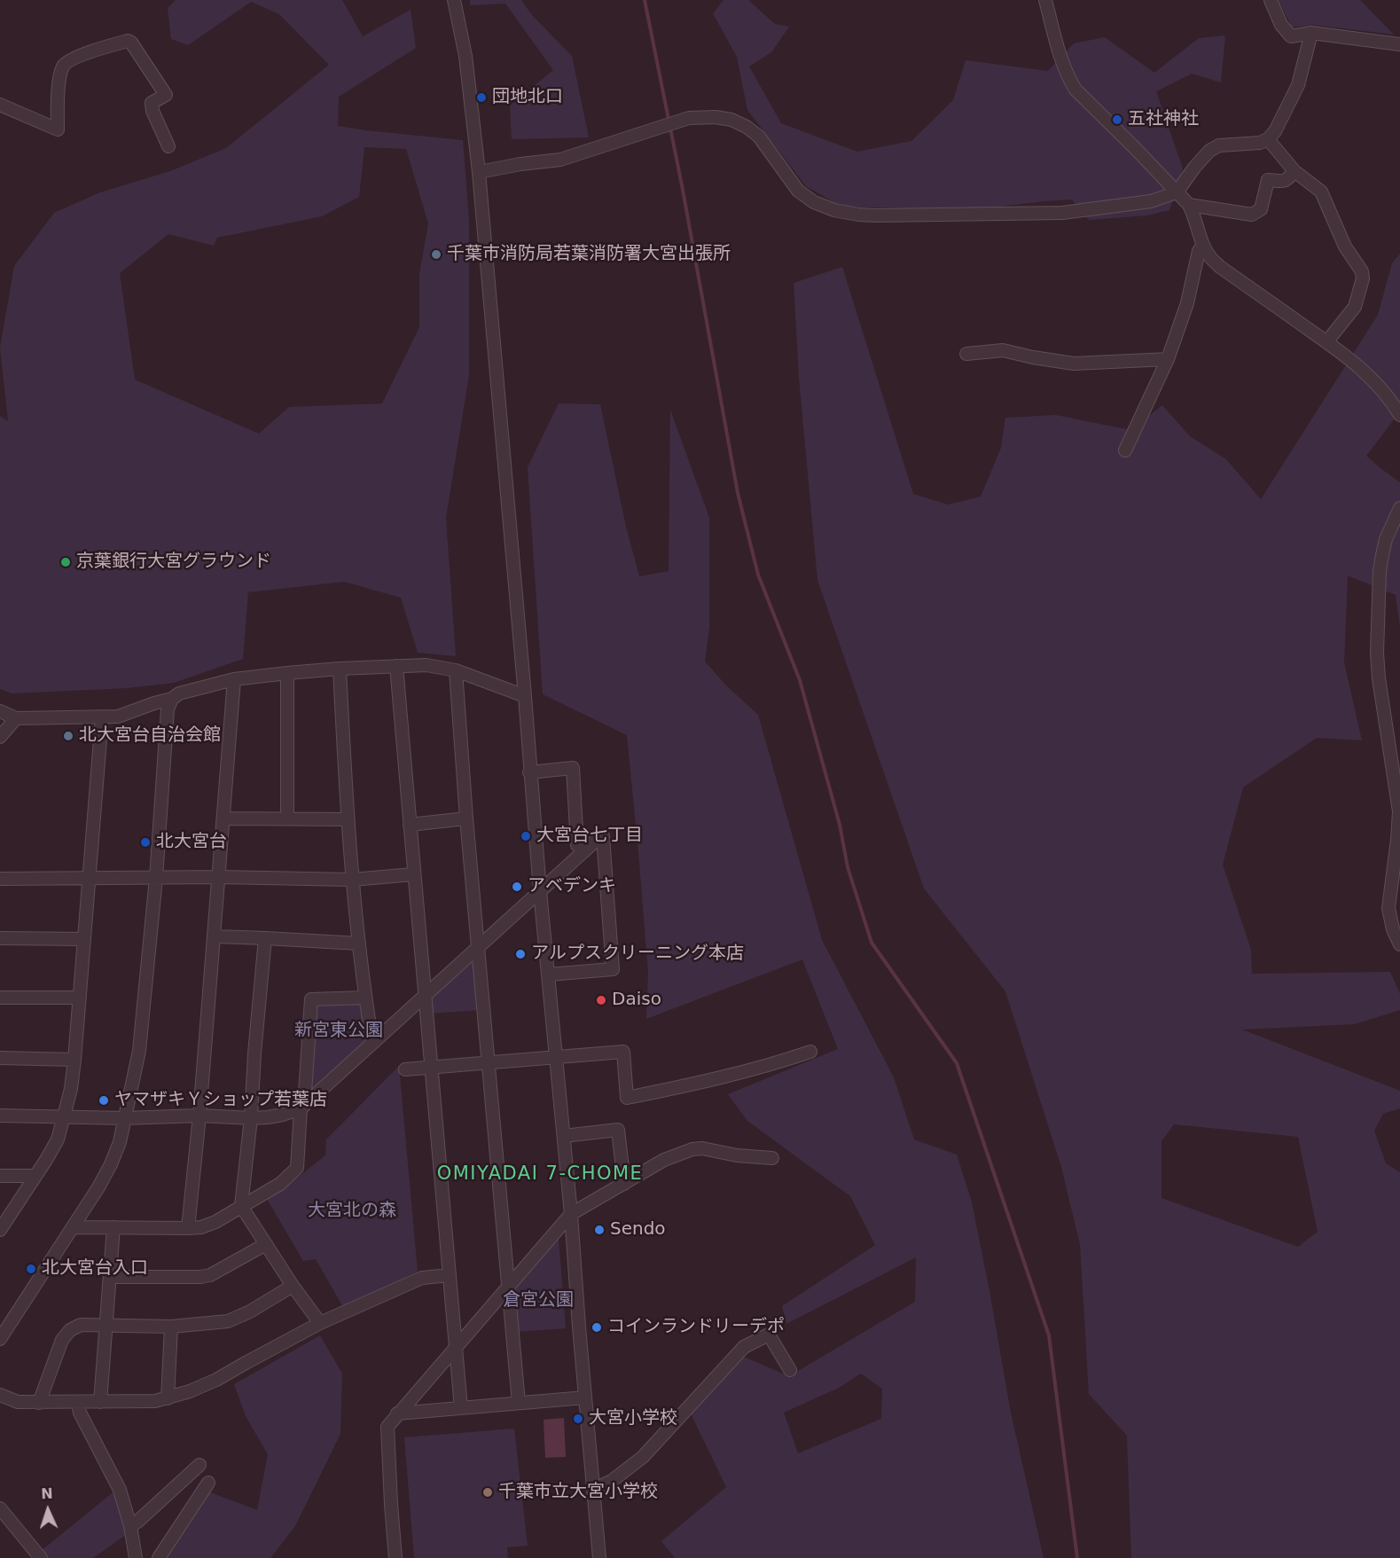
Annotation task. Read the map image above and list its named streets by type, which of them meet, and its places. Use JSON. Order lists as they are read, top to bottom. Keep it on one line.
{"districts":["OMIYADAI 7-CHOME"],"parks":["新宮東公園","大宮北の森","倉宮公園"],"places":["団地北口","五社神社","千葉市消防局若葉消防署大宮出張所","京葉銀行大宮グラウンド","北大宮台自治会館","大宮台七丁目","北大宮台","アベデンキ","アルプスクリーニング本店","Daiso","ヤマザキＹショップ若葉店","Sendo","北大宮台入口","コインランドリーデポ","大宮小学校","千葉市立大宮小学校"],"north":"top"}
